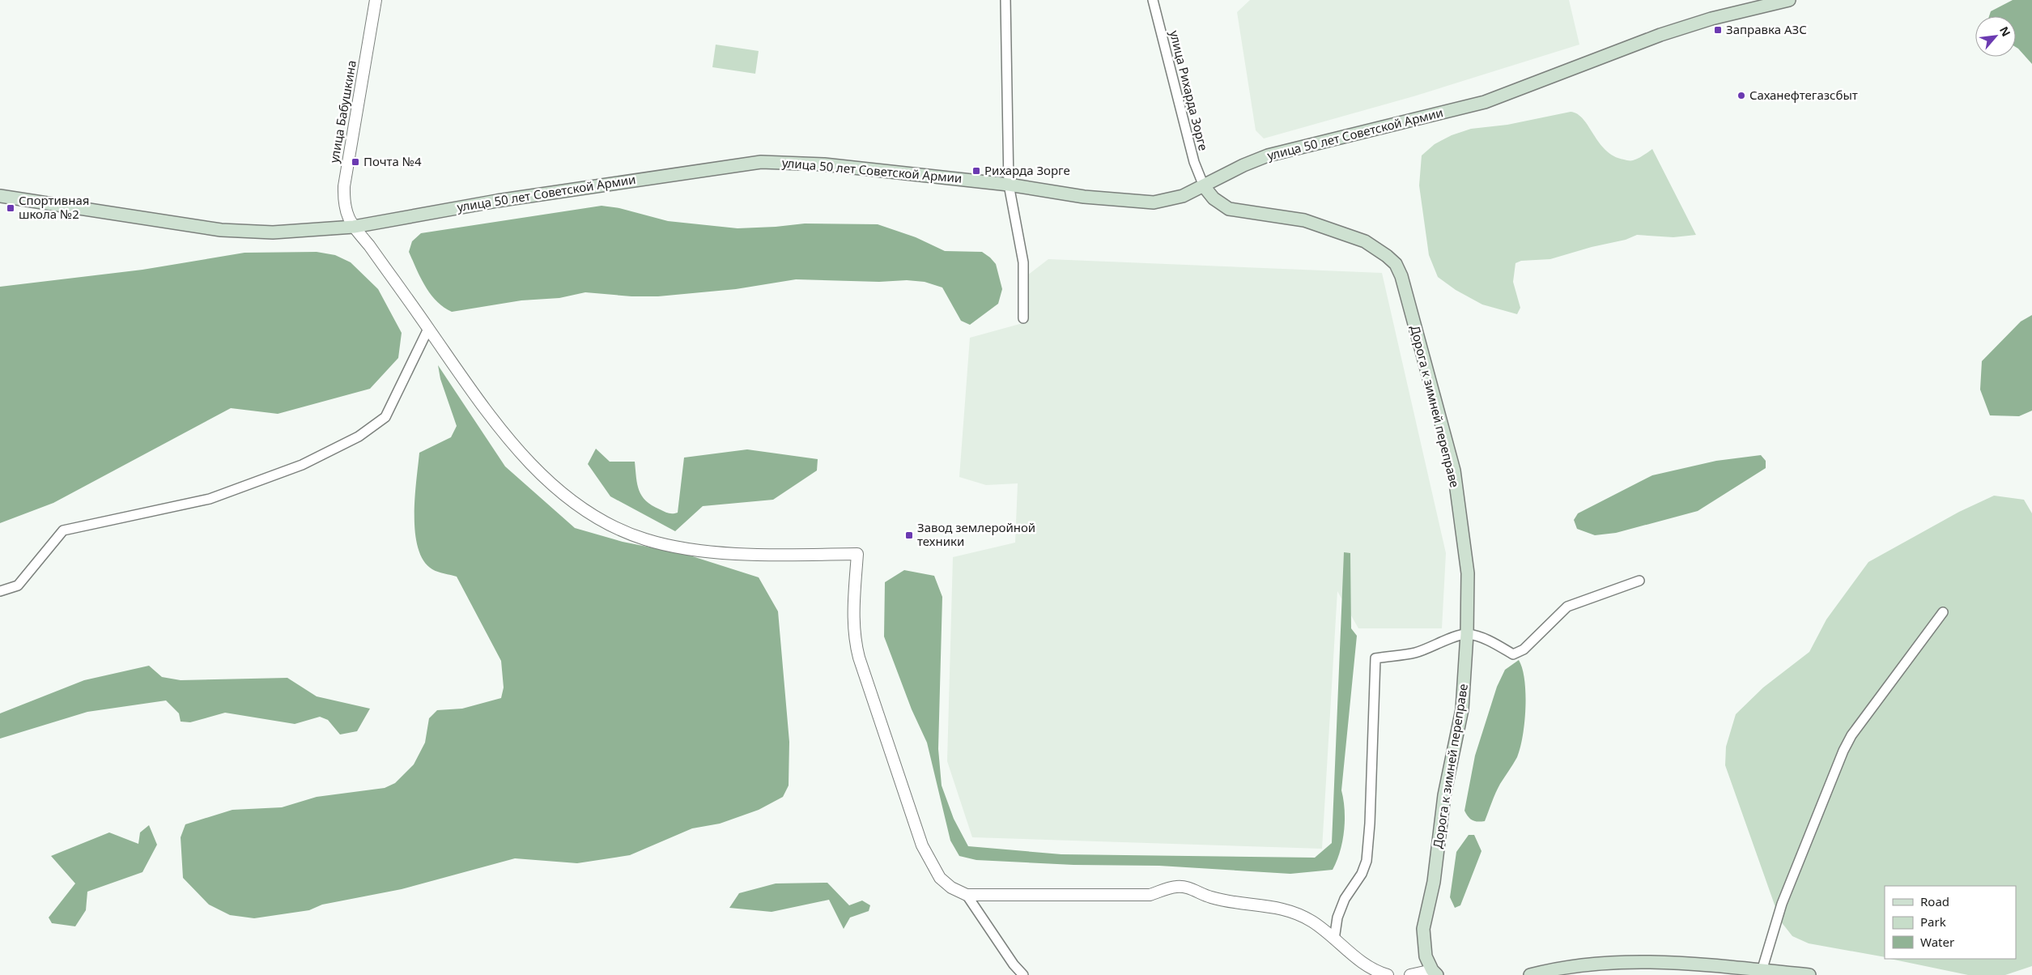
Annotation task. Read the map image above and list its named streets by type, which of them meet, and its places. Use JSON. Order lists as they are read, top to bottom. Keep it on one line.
{"streets":{"main road":["улица 50 лет Советской Армии","Дорога к зимней переправе"],"street":["улица Рихарда Зорге","улица Бабушкина"]},"crossings":[["улица Рихарда Зорге","улица 50 лет Советской Армии"],["улица Рихарда Зорге","Дорога к зимней переправе"],["улица Бабушкина","улица 50 лет Советской Армии"],["улица 50 лет Советской Армии","Дорога к зимней переправе"]],"places":{"transit":["Заправка АЗС","Почта №4","Рихарда Зорге","Спортивная школа №2","Завод землеройной техники"],"other":["Саханефтегазсбыт"]},"legend":["Road","Park","Water"],"north":"top right"}
